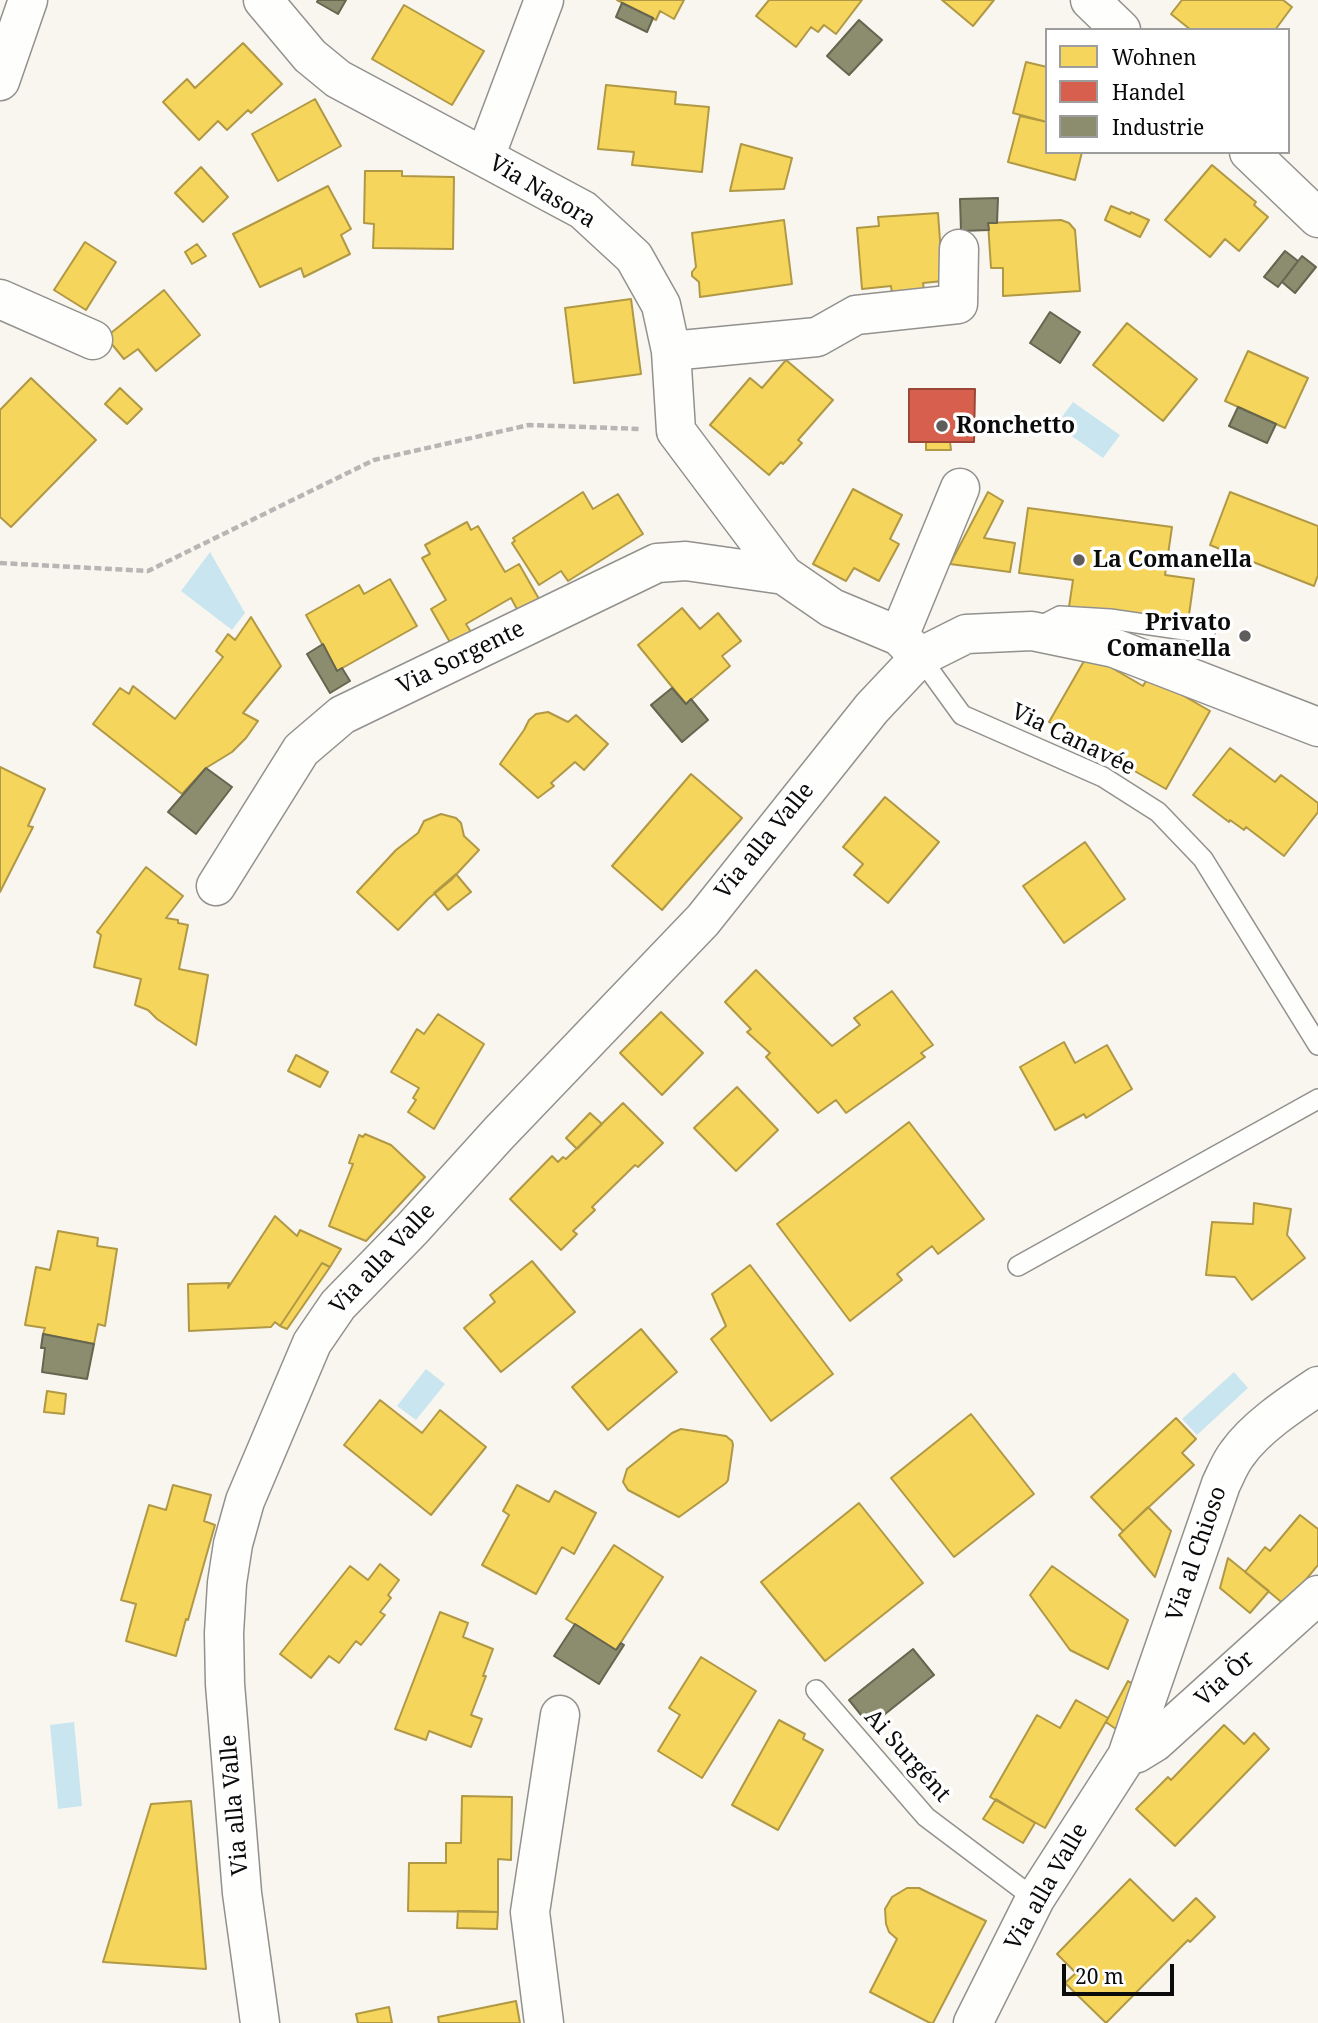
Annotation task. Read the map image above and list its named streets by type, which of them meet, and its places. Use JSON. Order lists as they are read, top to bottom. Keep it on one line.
{"streets":{"street":["Via Nasora","Via Sorgente","Via alla Valle","Via al Chioso","Via Ör"],"lane":["Via Canavée","Ai Surgént"]},"crossings":[["Via Canavée","Via alla Valle"],["Via alla Valle","Via al Chioso"],["Via alla Valle","Via Ör"],["Via alla Valle","Ai Surgént"],["Via al Chioso","Via Ör"]],"places":["Ronchetto","La Comanella","Privato Comanella"],"legend":["Wohnen","Handel","Industrie"],"scale_bar":"20 m"}
